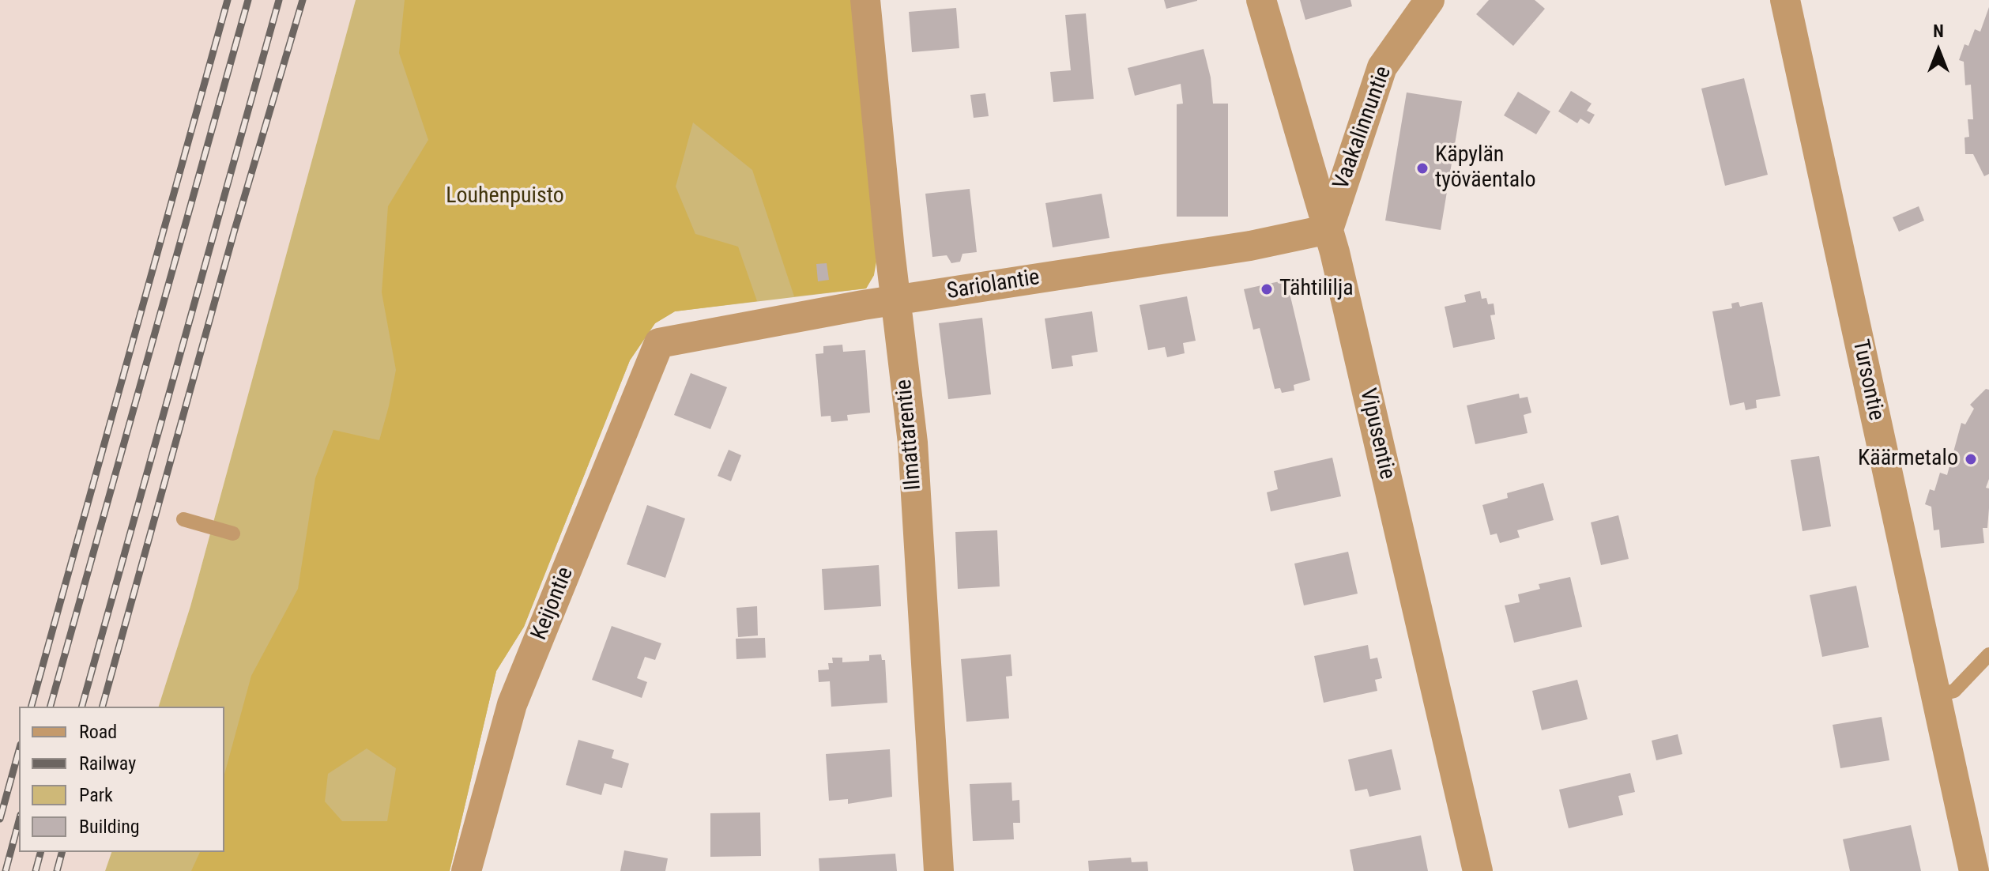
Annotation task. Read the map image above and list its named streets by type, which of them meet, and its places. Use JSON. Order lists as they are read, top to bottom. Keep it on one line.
{"streets":{"street":["Vaakalinnuntie","Sariolantie","Tursontie","Vipusentie","Ilmattarentie","Keijontie"]},"crossings":[["Vaakalinnuntie","Sariolantie"],["Vaakalinnuntie","Vipusentie"],["Sariolantie","Vipusentie"],["Sariolantie","Ilmattarentie"],["Sariolantie","Keijontie"]],"parks":["Louhenpuisto"],"places":["Käpylän työväentalo","Tähtililja","Käärmetalo"],"legend":["Road","Railway","Park","Building"],"north":"top"}
